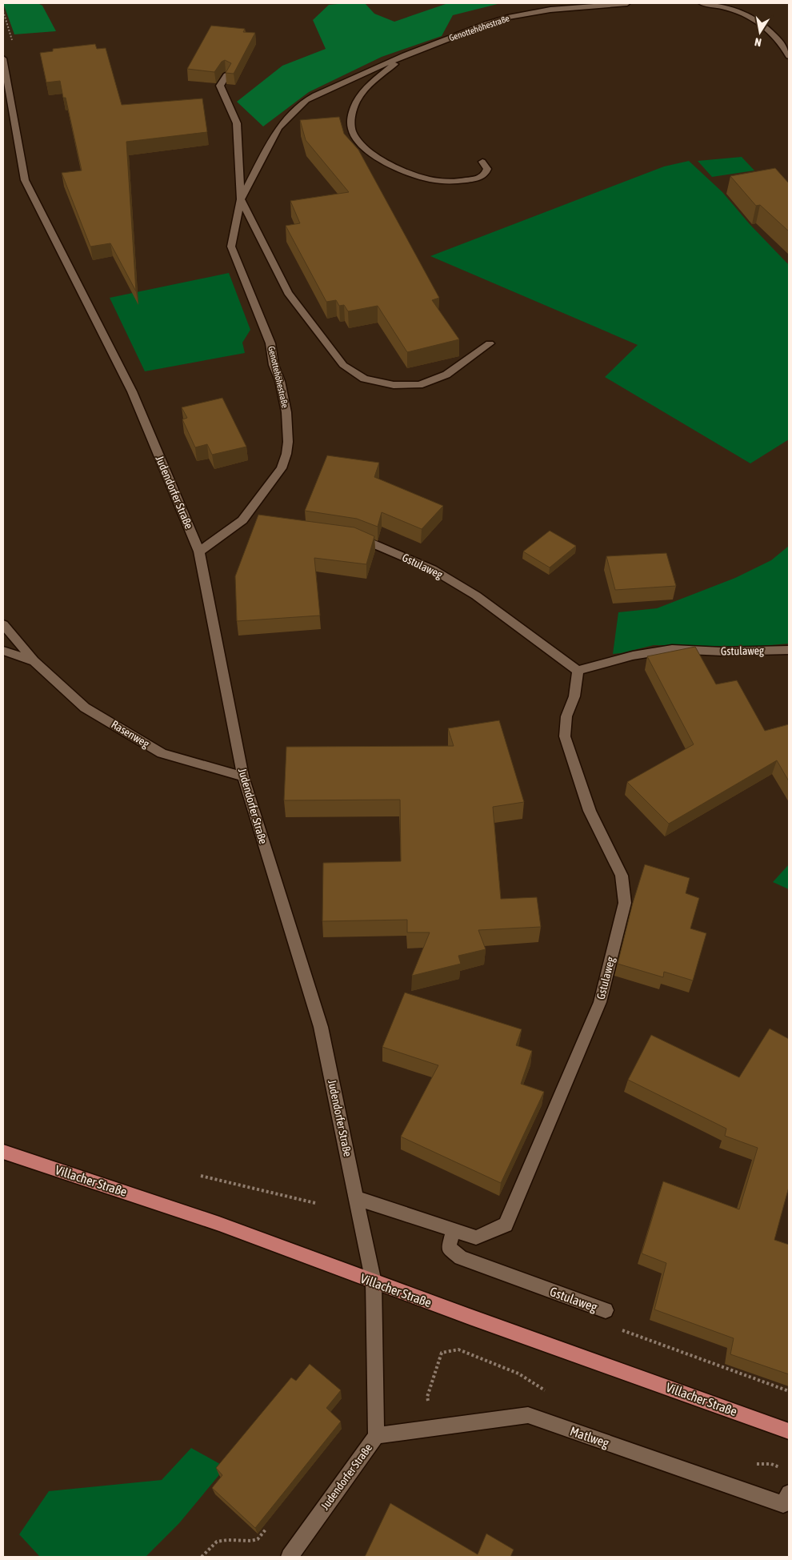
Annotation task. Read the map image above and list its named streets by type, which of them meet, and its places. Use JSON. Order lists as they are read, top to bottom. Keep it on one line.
{"streets":{"main road":["Villacher Straße"],"street":["Genottehöhestraße","Judendorfer Straße","Gstulaweg","Rasenweg","Matlweg"]},"crossings":[["Genottehöhestraße","Judendorfer Straße"],["Judendorfer Straße","Gstulaweg"],["Judendorfer Straße","Rasenweg"],["Judendorfer Straße","Villacher Straße"],["Judendorfer Straße","Matlweg"]],"north":"bottom"}
